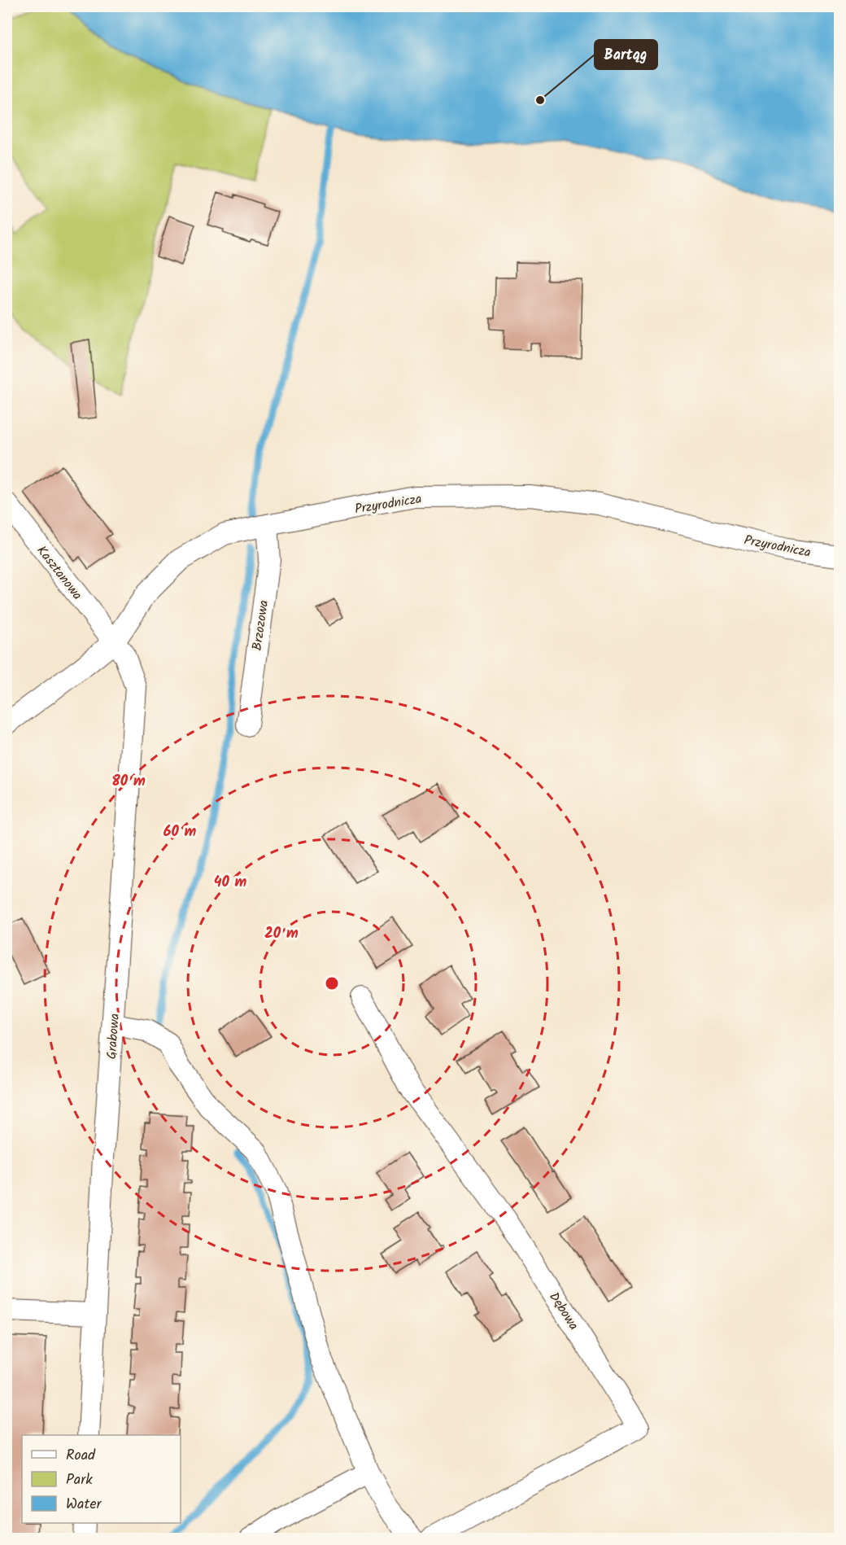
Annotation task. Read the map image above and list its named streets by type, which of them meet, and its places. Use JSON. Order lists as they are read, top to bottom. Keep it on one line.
{"streets":{"street":["Przyrodnicza","Kasztanowa","Brzozowa","Grabowa","Dębowa"]},"crossings":[["Przyrodnicza","Kasztanowa"],["Przyrodnicza","Brzozowa"],["Przyrodnicza","Grabowa"],["Kasztanowa","Grabowa"]],"places":["Bartąg"],"legend":["Road","Park","Water"],"rings":["80 m","60 m","40 m","20 m"]}
